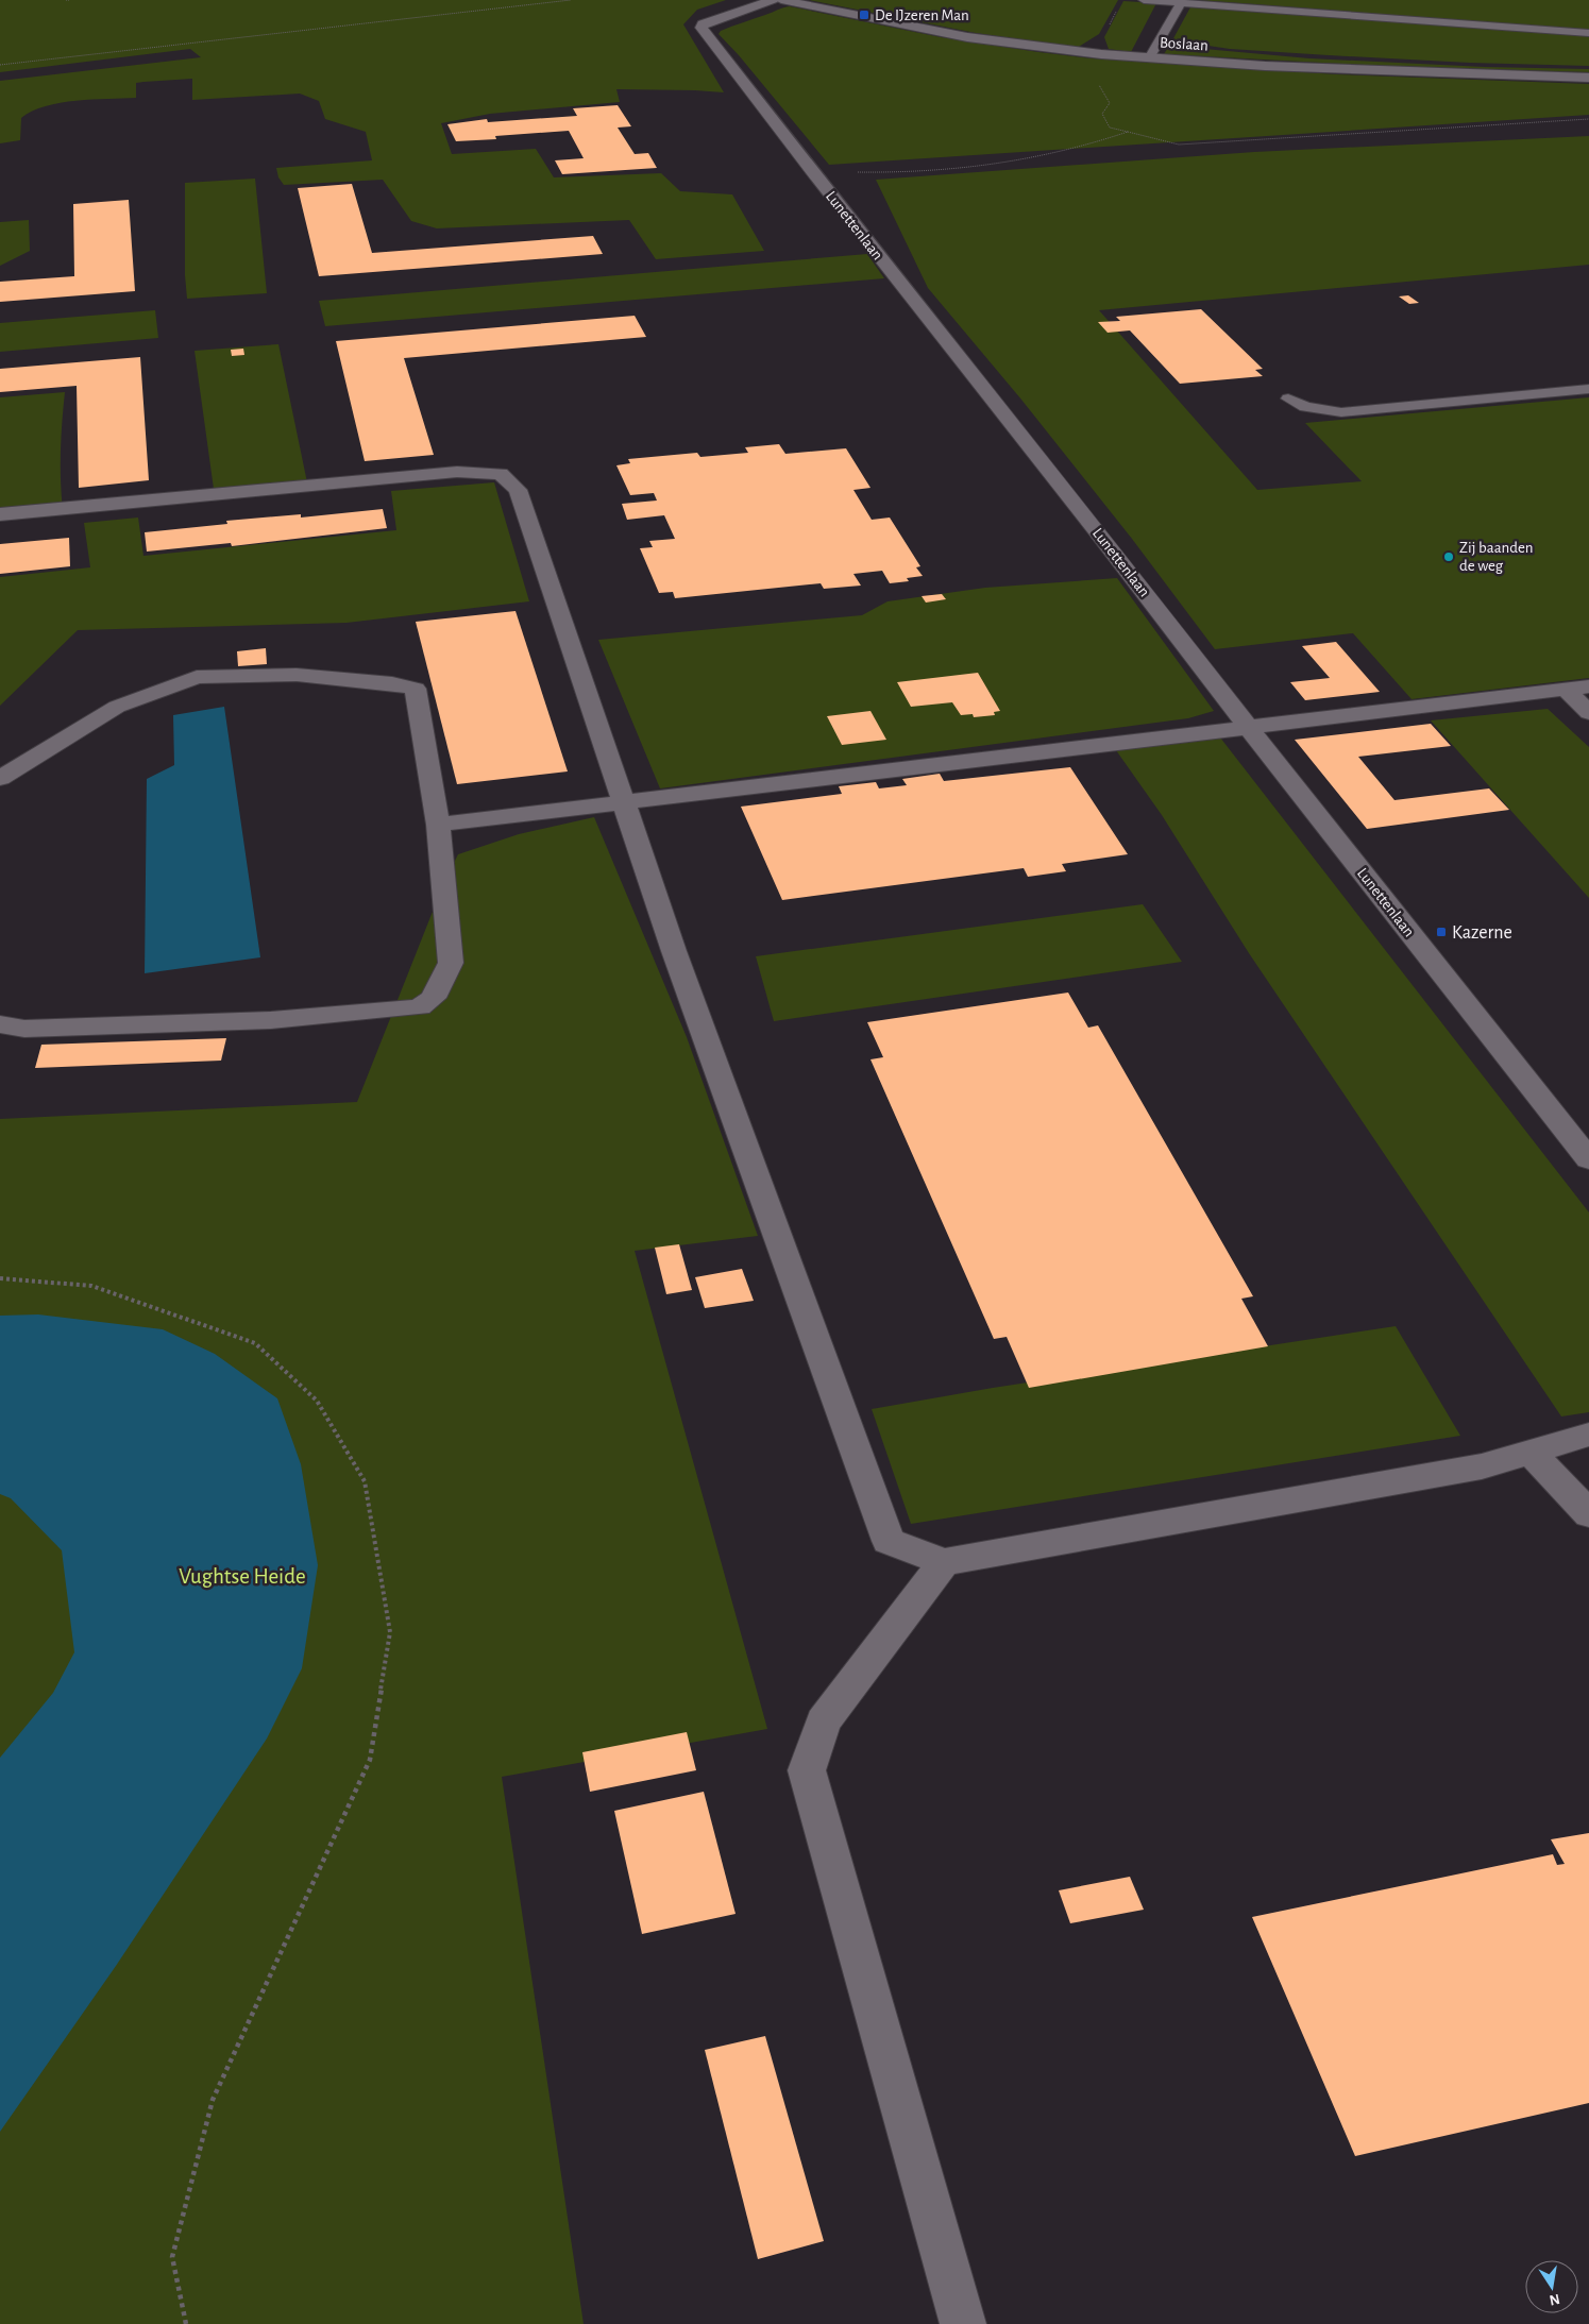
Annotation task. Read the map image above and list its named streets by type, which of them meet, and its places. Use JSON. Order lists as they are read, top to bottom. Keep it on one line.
{"streets":{"street":["Boslaan","Lunettenlaan"]},"parks":["Vughtse Heide"],"places":{"transit":["De IJzeren Man","Kazerne"],"other":["Zij baanden de weg"]},"north":"bottom"}
